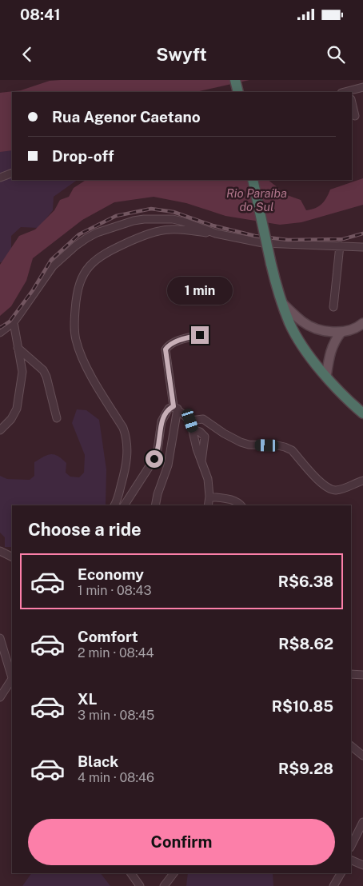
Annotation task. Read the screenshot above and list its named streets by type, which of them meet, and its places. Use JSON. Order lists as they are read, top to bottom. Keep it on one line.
{"water":["Rio Paraíba do Sul"],"page":{"status":"08:41","header":"Swyft","banner":["Rua Agenor Caetano","Drop-off"],"bubble":"1 min","heading":"Choose a ride","list":[{"name":"Economy","note":"1 min · 08:43","value":"R$6.38"},{"name":"Comfort","note":"2 min · 08:44","value":"R$8.62"},{"name":"XL","note":"3 min · 08:45","value":"R$10.85"},{"name":"Black","note":"4 min · 08:46","value":"R$9.28"}],"buttons":"Confirm"}}
